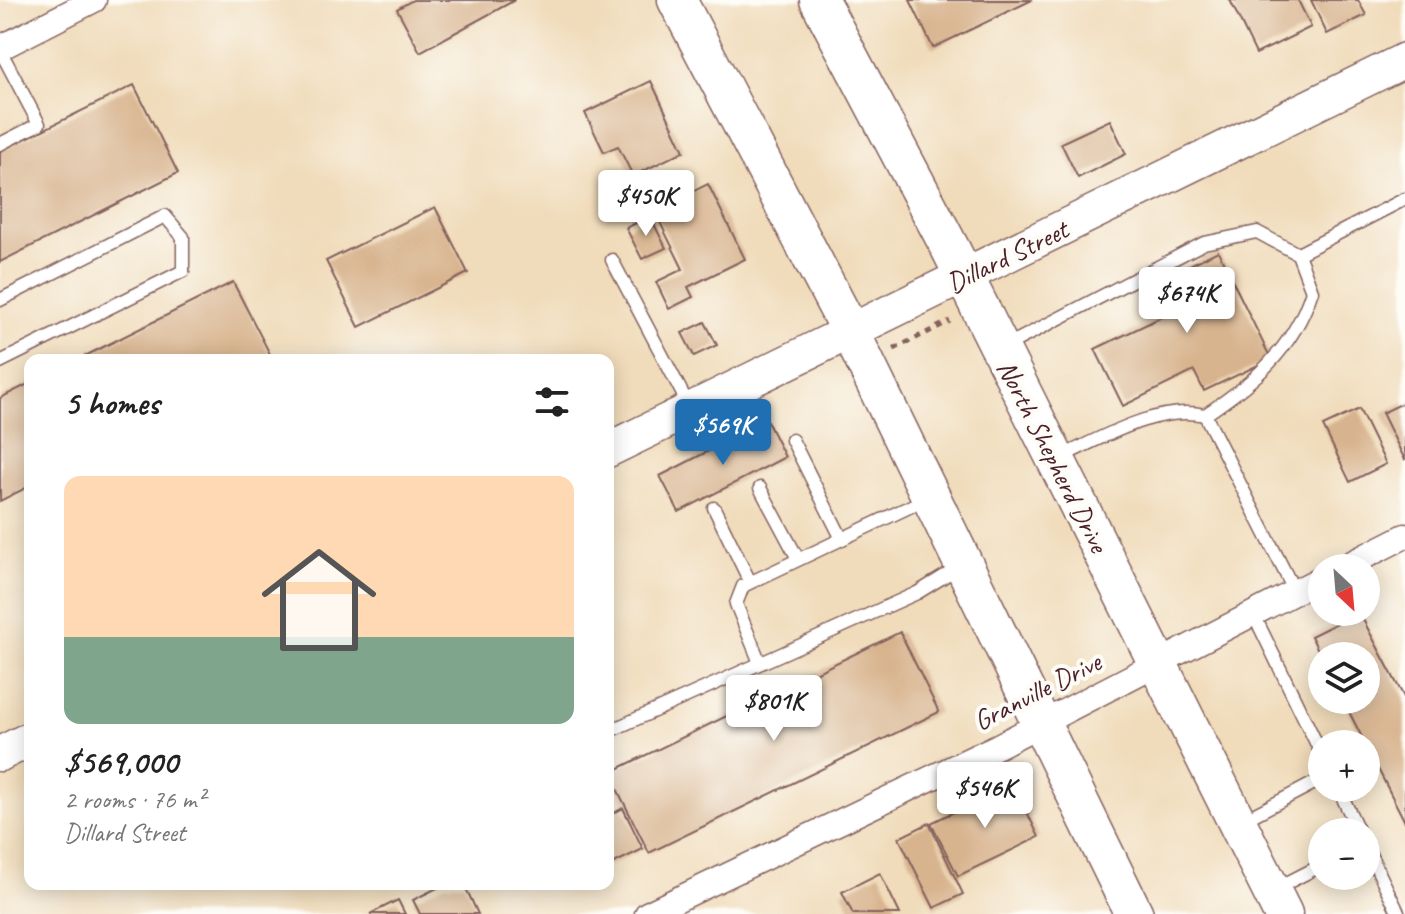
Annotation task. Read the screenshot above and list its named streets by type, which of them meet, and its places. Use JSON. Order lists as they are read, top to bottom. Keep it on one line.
{"streets":{"main road":["North Shepherd Drive"],"street":["Dillard Street","Granville Drive"]},"crossings":[["Dillard Street","North Shepherd Drive"],["North Shepherd Drive","Granville Drive"]],"north":"bottom right","page":{"price":["$450K","$674K","$569K","$801K","$546K"],"heading":"5 homes","list":[{"name":"$569,000","note":"2 rooms · 76 m² · Dillard Street"}],"map_buttons":["+","−"]}}
